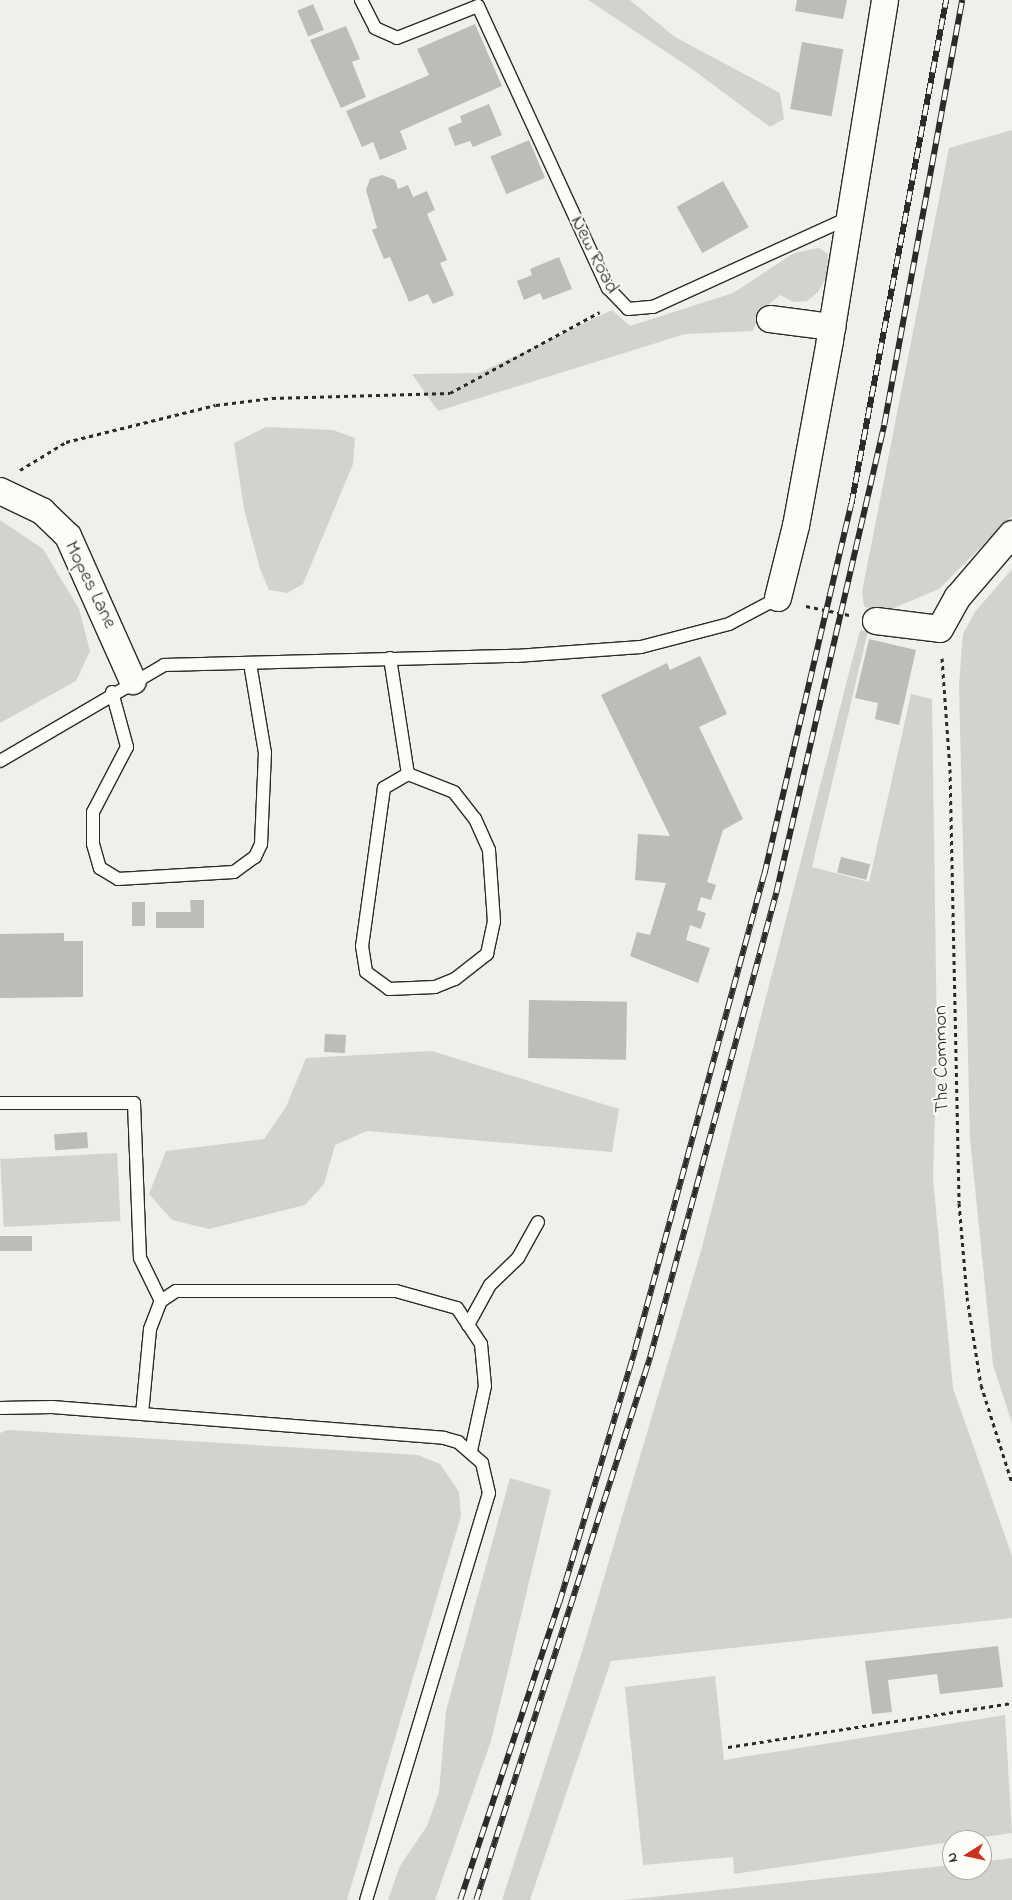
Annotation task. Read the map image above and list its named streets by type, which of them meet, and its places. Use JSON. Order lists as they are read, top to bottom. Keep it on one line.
{"streets":{"street":["Mopes Lane"],"lane":["New Road"],"path":["The Common"]},"north":"left"}
